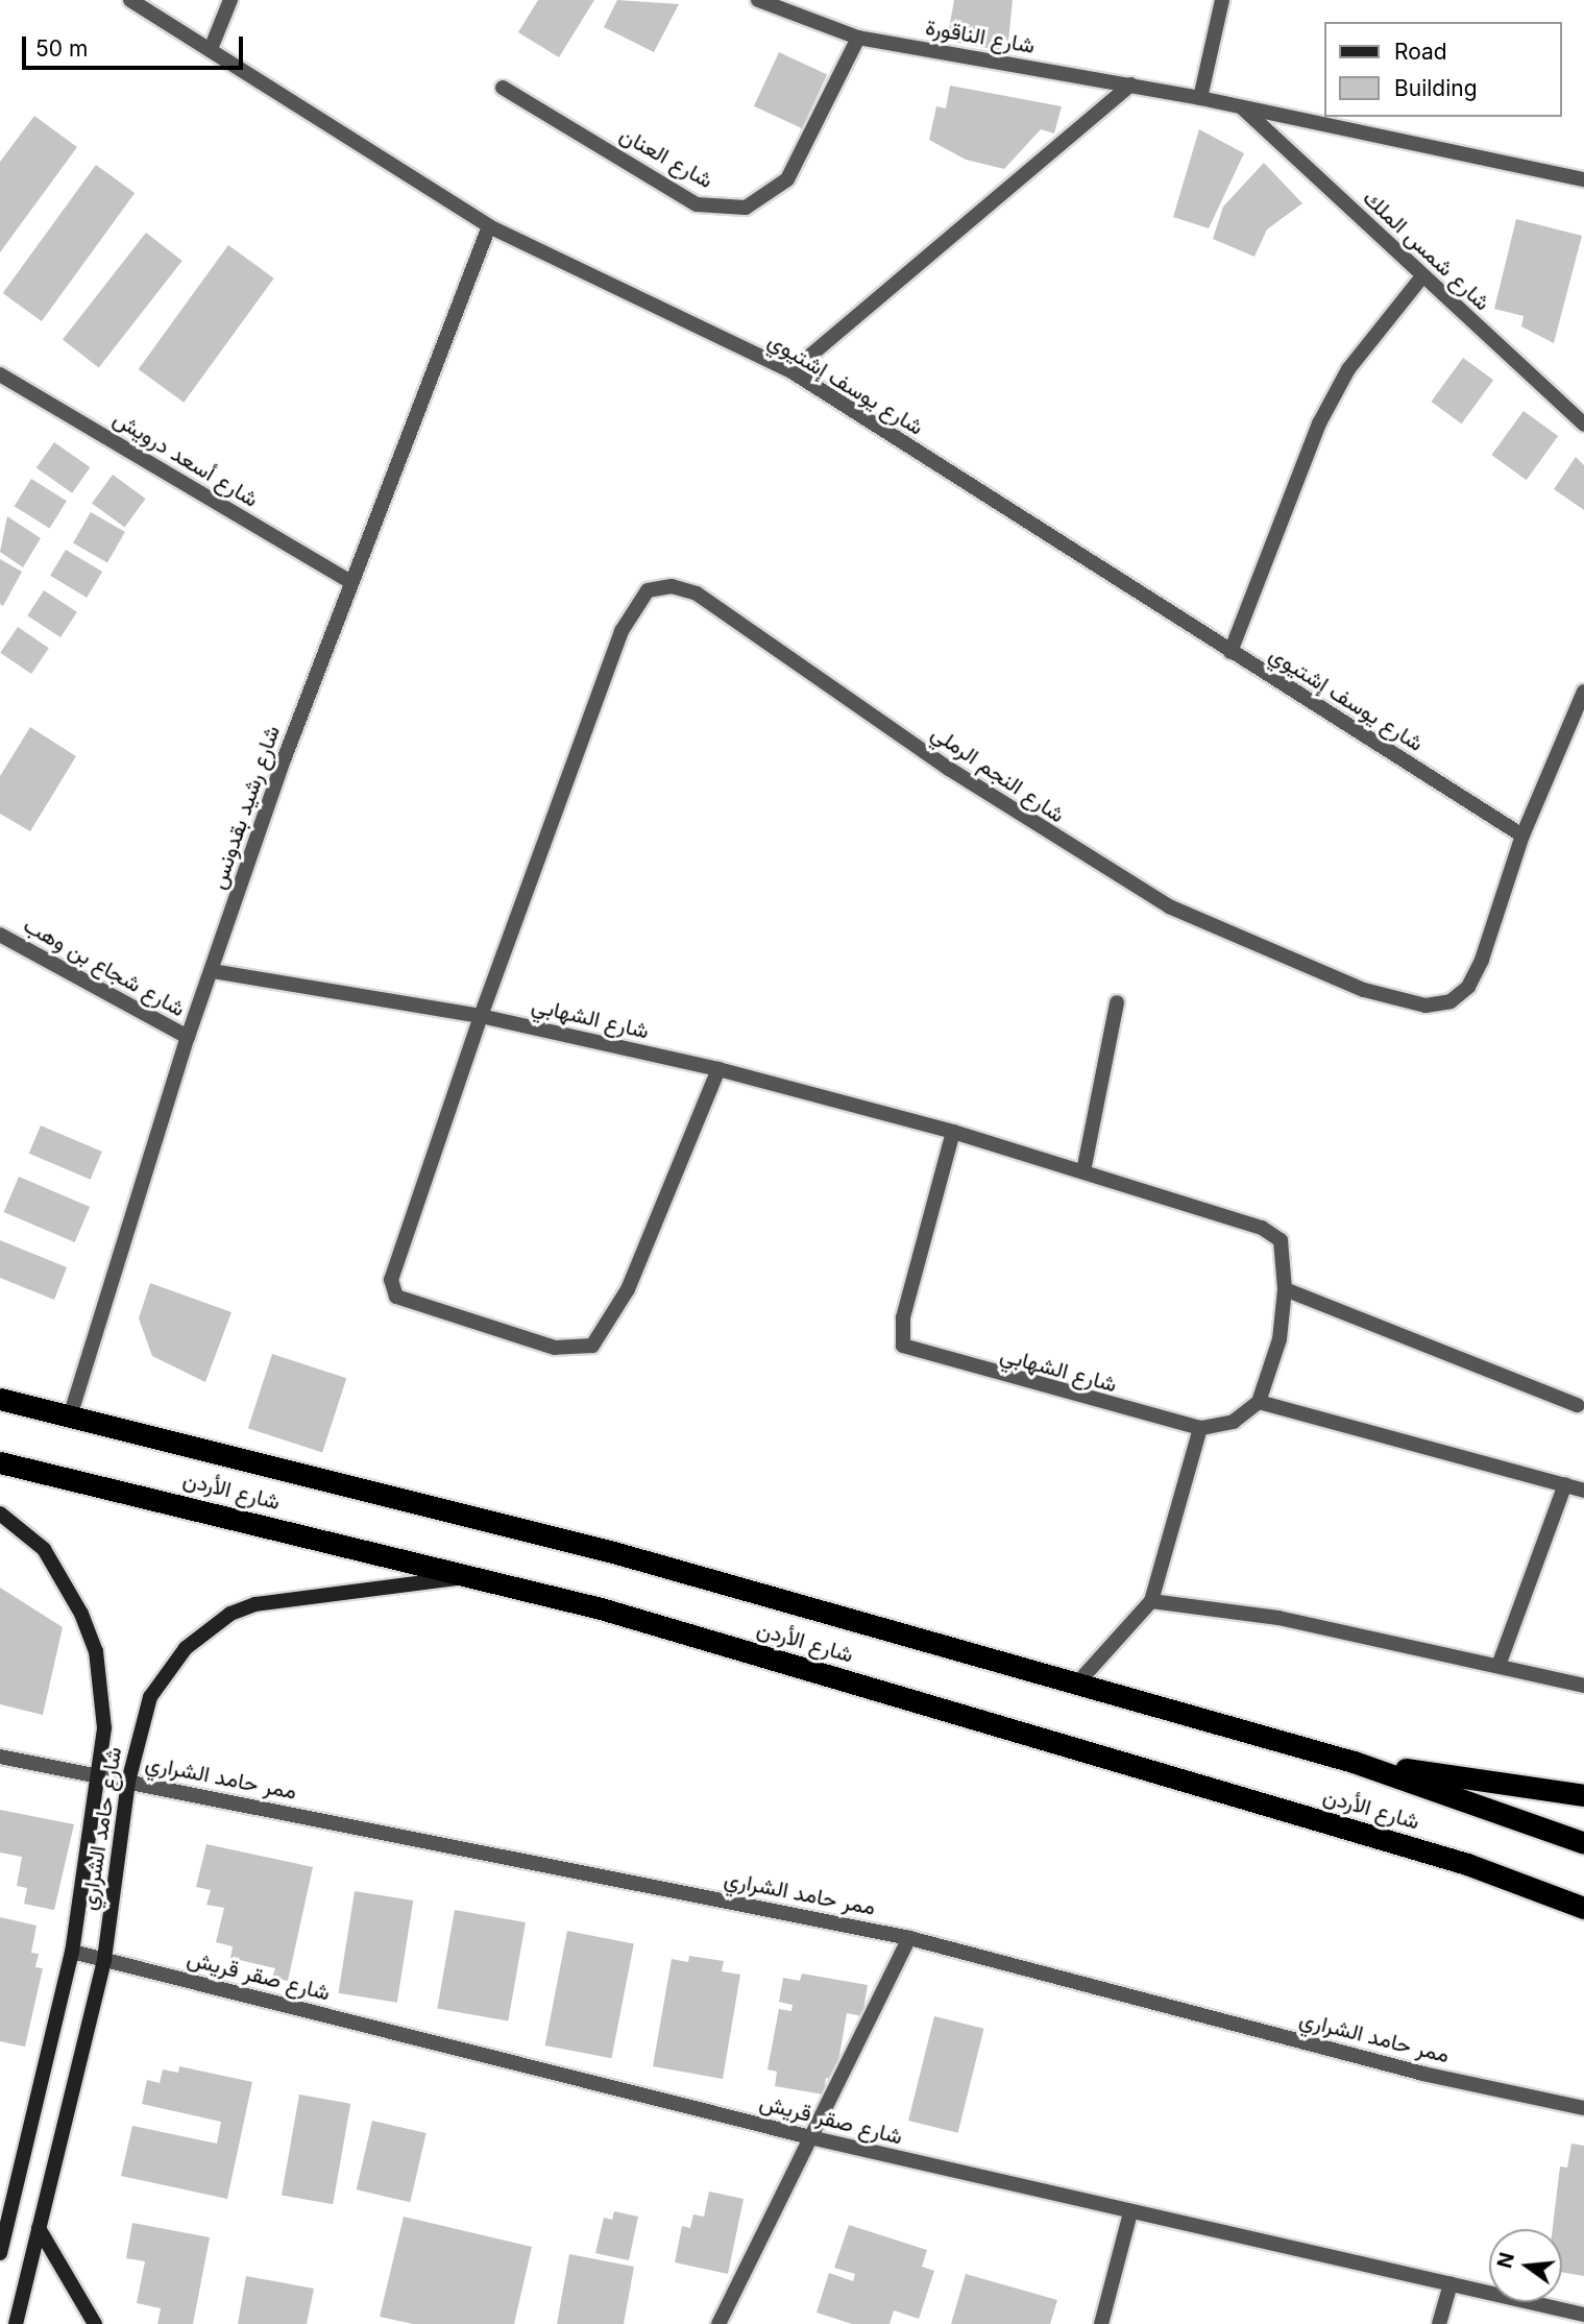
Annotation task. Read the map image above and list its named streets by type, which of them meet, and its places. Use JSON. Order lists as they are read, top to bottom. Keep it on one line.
{"streets":{"highway":["شارع الأردن"],"street":["شارع الناقورة","شارع العنان","شارع شمس الملك","شارع يوسف إشتيوي","شارع أسعد درويش","شارع النجم الرملي","شارع رشيد بقدونس","شارع شجاع بن وهب","شارع الشهابي","ممر حامد الشراري","شارع حامد الشراري","شارع صقر قريش"]},"crossings":[["شارع الناقورة","شارع العنان"],["شارع الناقورة","شارع شمس الملك"],["شارع يوسف إشتيوي","شارع النجم الرملي"],["شارع يوسف إشتيوي","شارع رشيد بقدونس"],["شارع أسعد درويش","شارع رشيد بقدونس"],["شارع النجم الرملي","شارع الشهابي"],["شارع رشيد بقدونس","شارع شجاع بن وهب"],["شارع رشيد بقدونس","شارع الشهابي"],["شارع رشيد بقدونس","شارع الأردن"],["شارع الأردن","شارع حامد الشراري"],["ممر حامد الشراري","شارع حامد الشراري"],["شارع حامد الشراري","شارع صقر قريش"]],"legend":["Road","Building"],"scale_bar":"50 m","north":"left"}
